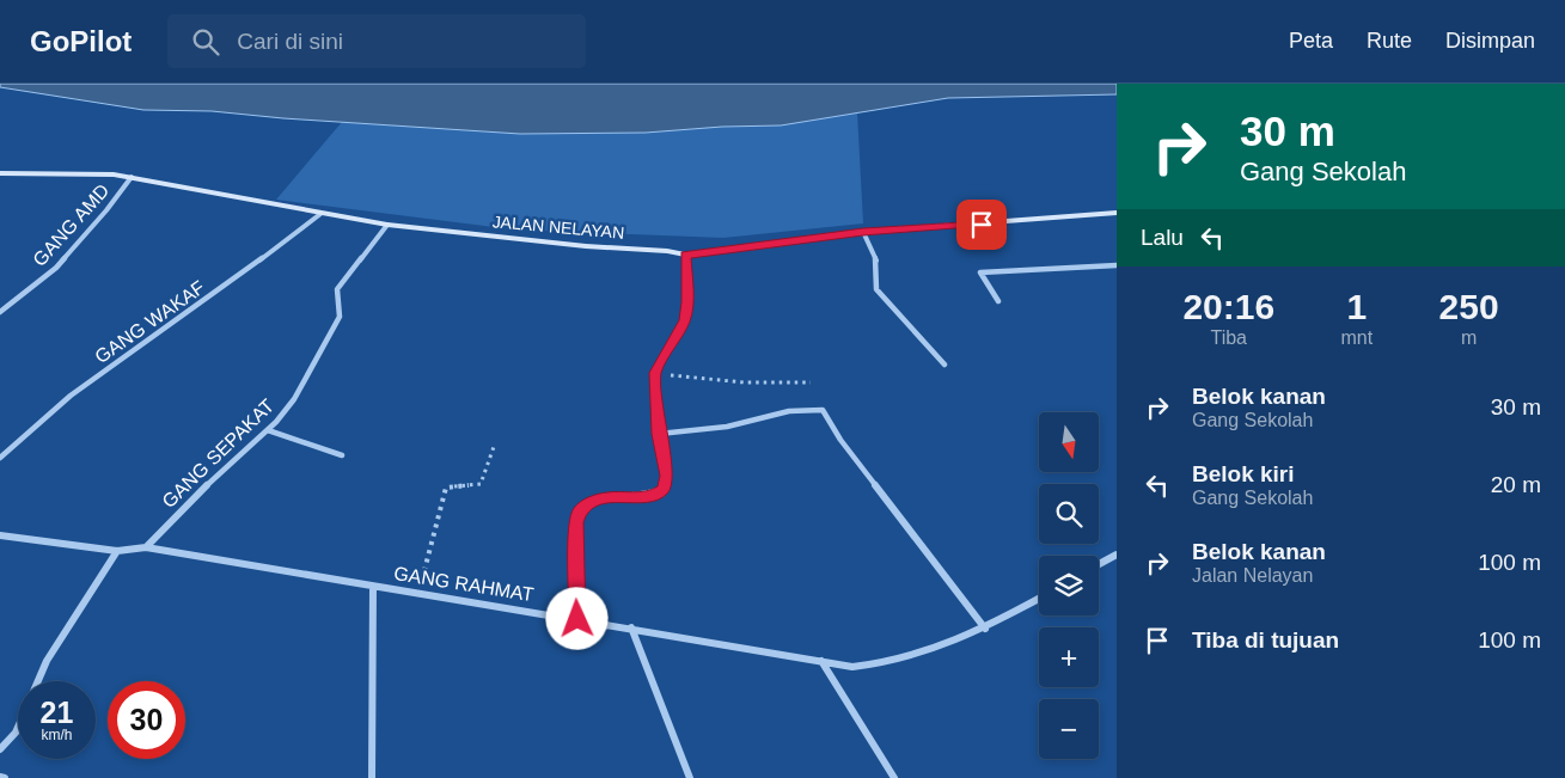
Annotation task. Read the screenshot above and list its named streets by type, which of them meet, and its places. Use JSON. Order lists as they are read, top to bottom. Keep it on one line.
{"streets":{"main road":["JALAN NELAYAN"],"street":["GANG AMD","GANG WAKAF","GANG SEPAKAT","GANG RAHMAT"]},"crossings":[["GANG AMD","JALAN NELAYAN"],["JALAN NELAYAN","GANG WAKAF"],["JALAN NELAYAN","GANG SEPAKAT"],["GANG SEPAKAT","GANG RAHMAT"]],"north":"bottom","page":{"header":"GoPilot","search":"Cari di sini","nav":["Peta","Rute","Disimpan"],"turn":["30 m","Gang Sekolah"],"then":"Lalu","eta":["20:16","Tiba","1","mnt","250","m"],"list":[{"name":"Belok kanan","note":"Gang Sekolah","value":"30 m"},{"name":"Belok kiri","note":"Gang Sekolah","value":"20 m"},{"name":"Belok kanan","note":"Jalan Nelayan","value":"100 m"},{"name":"Tiba di tujuan","value":"100 m"}],"map_buttons":["+","−"],"speed":"21 km/h","limit":"30"}}
